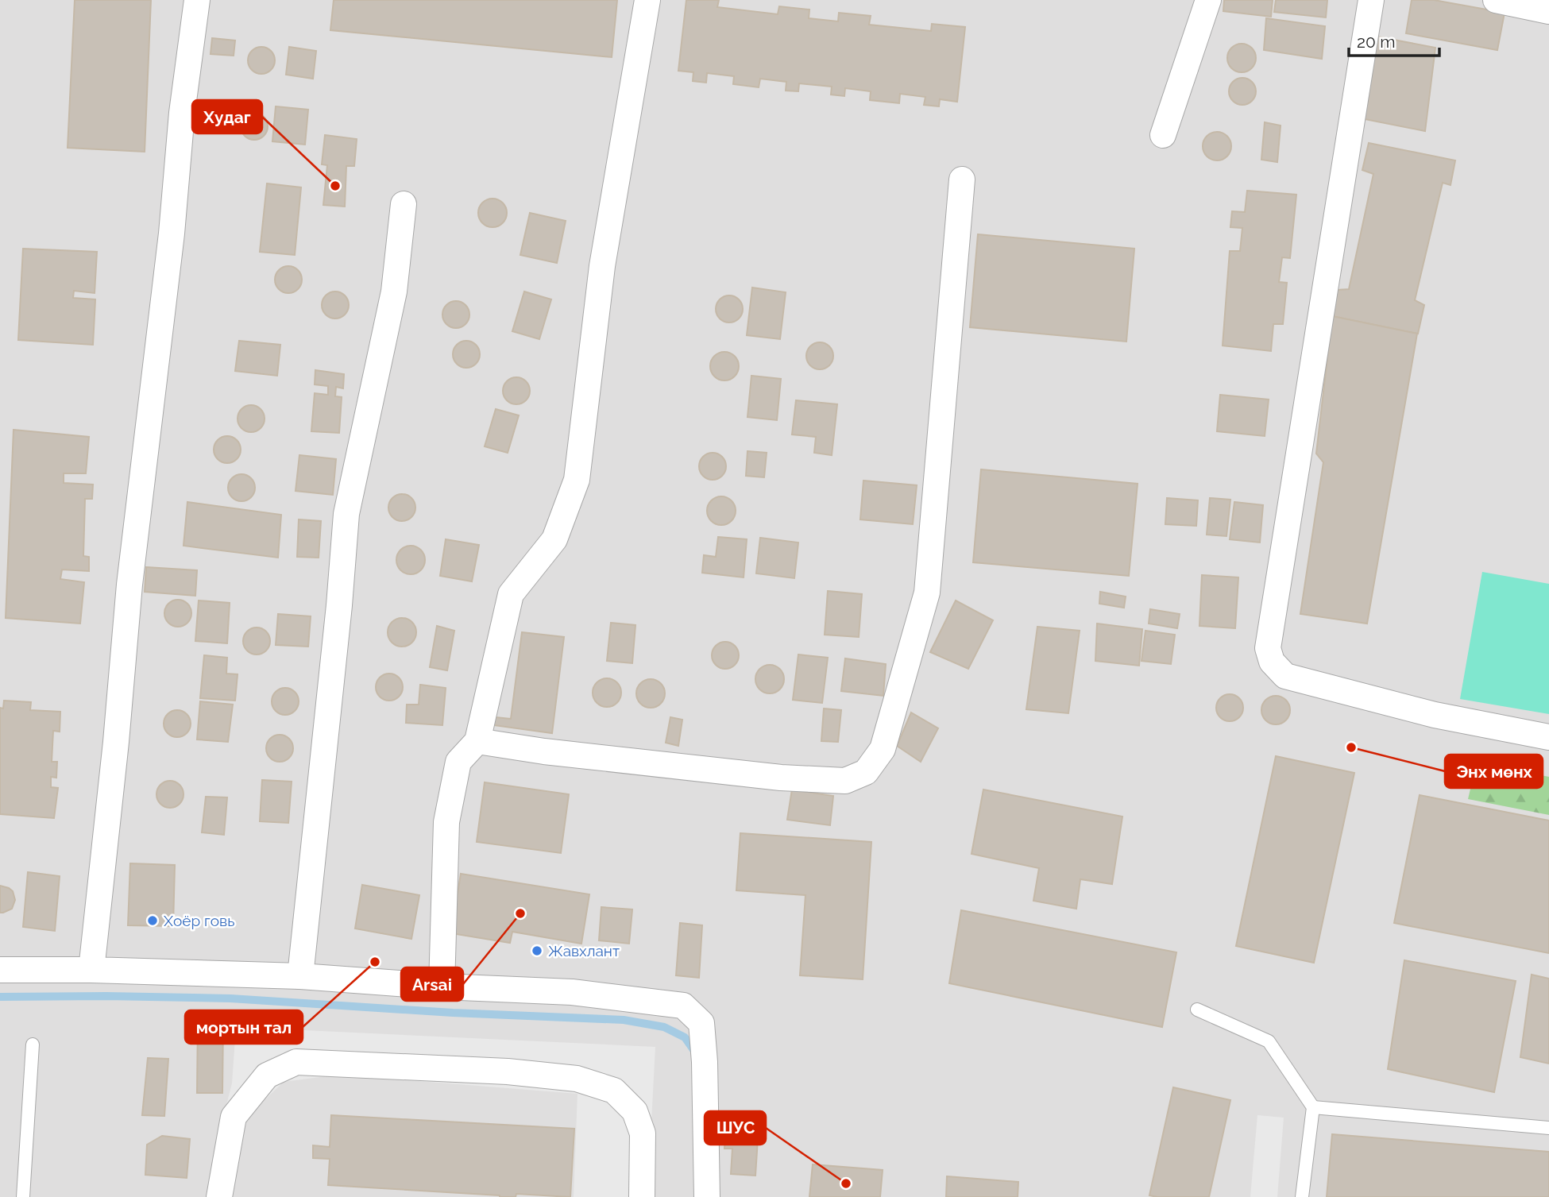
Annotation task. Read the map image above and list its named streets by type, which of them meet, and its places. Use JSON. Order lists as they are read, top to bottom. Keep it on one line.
{"places":["Худаг","Энх мөнх","Arsai","Хоёр говь","Жавхлант","мортын тал","ШУС"],"scale_bar":"20 m"}
